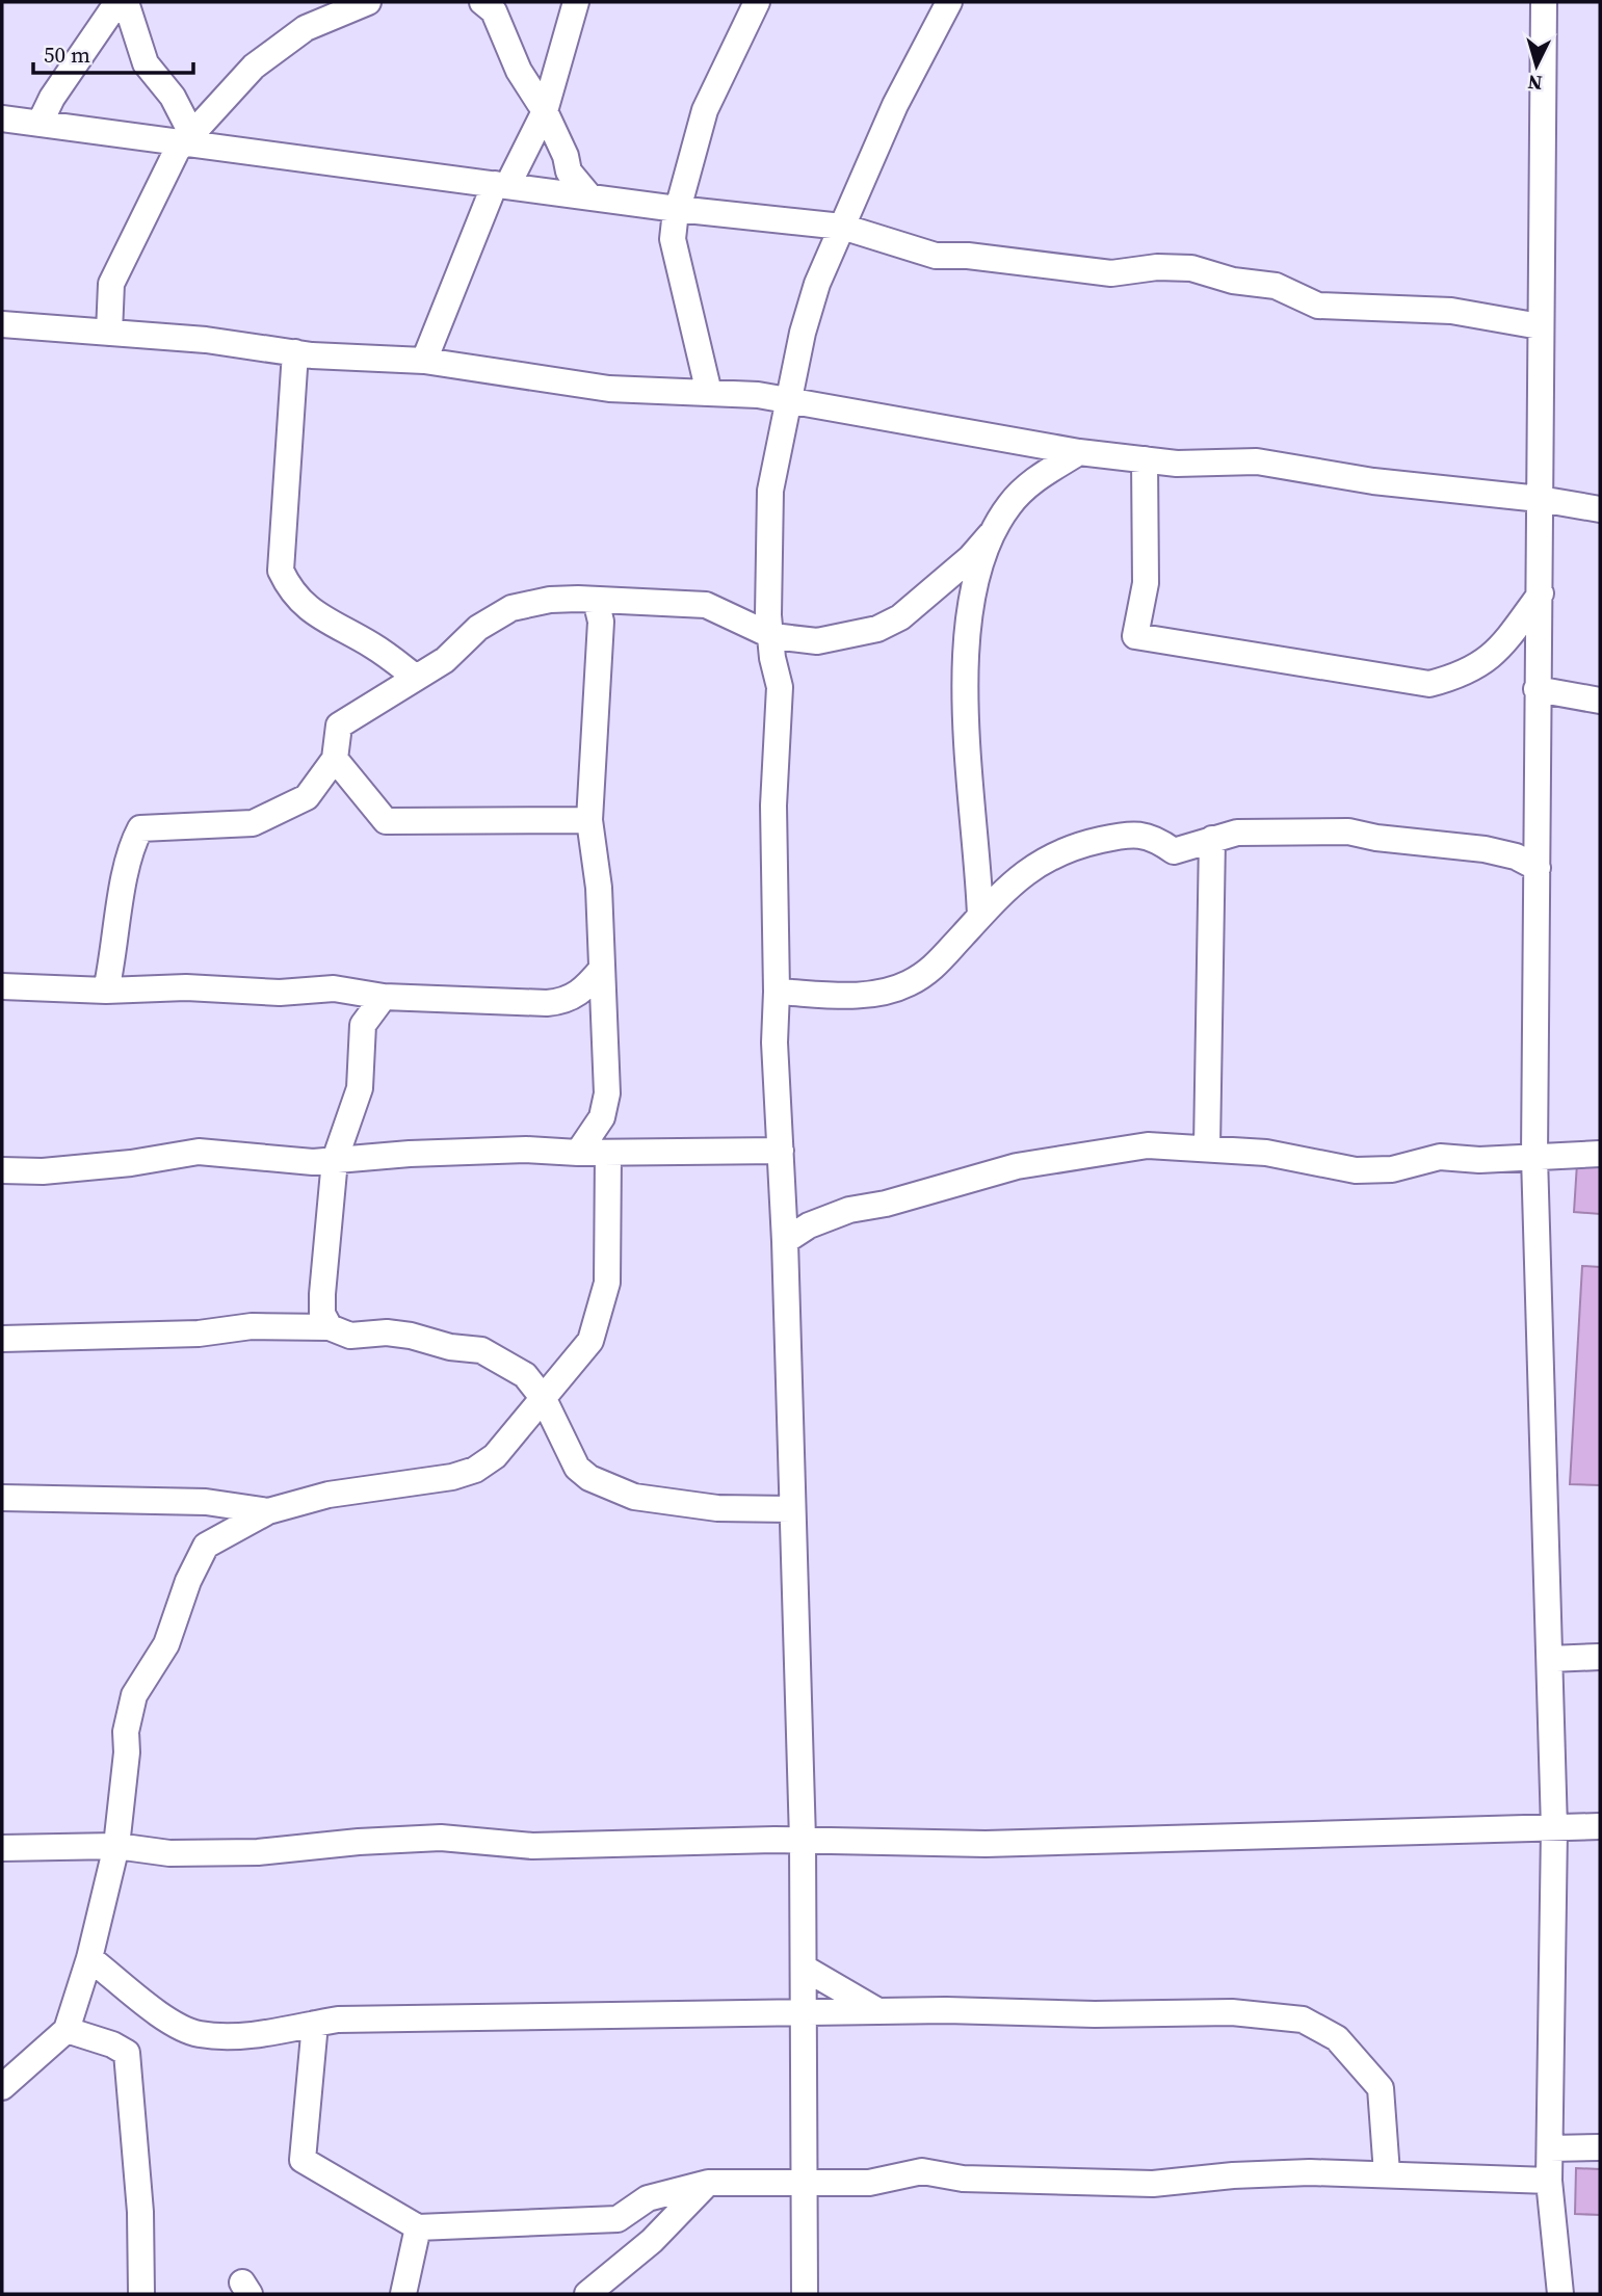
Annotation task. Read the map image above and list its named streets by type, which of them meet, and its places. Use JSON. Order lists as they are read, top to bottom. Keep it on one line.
{"scale_bar":"50 m","north":"bottom"}
